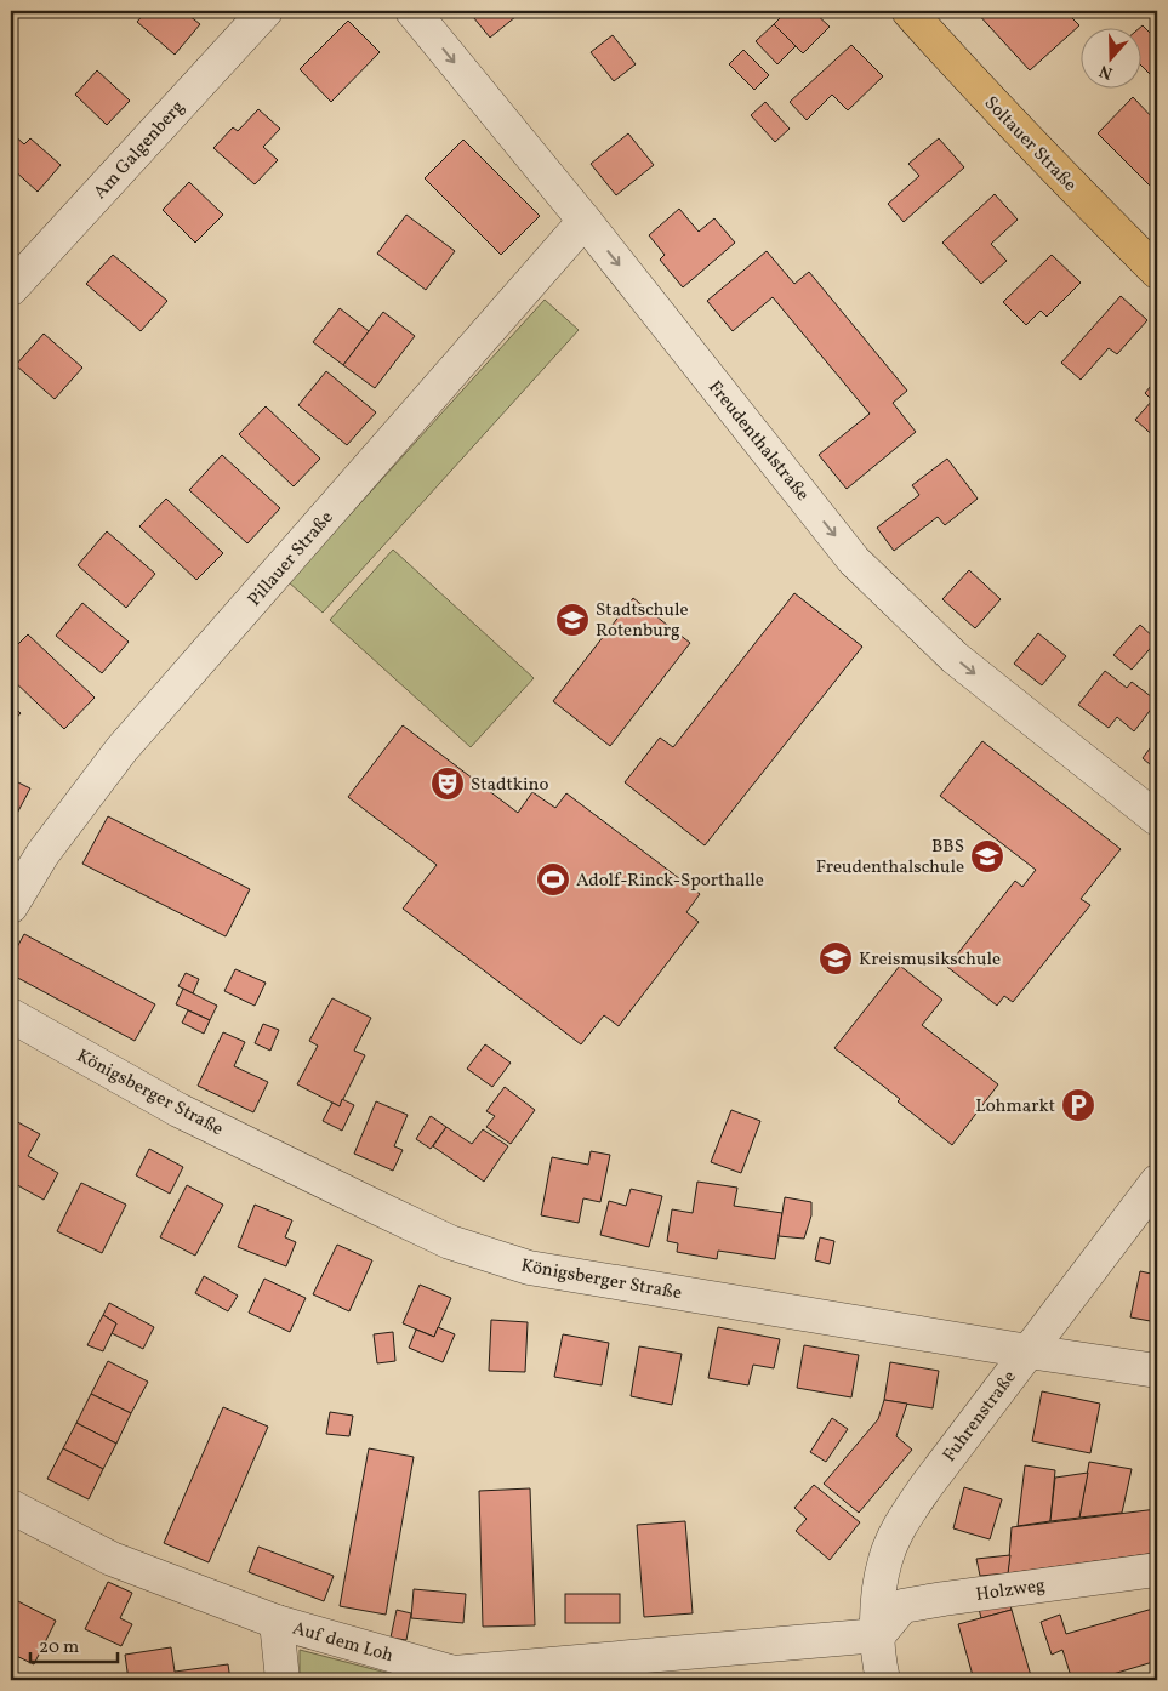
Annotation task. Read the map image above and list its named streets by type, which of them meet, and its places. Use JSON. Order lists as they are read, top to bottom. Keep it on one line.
{"streets":{"main road":["Soltauer Straße"],"street":["Am Galgenberg","Freudenthalstraße","Pillauer Straße","Königsberger Straße","Fuhrenstraße","Holzweg","Auf dem Loh"]},"crossings":[["Freudenthalstraße","Pillauer Straße"],["Königsberger Straße","Fuhrenstraße"],["Fuhrenstraße","Holzweg"],["Fuhrenstraße","Auf dem Loh"],["Holzweg","Auf dem Loh"]],"one_way":["Freudenthalstraße"],"places":{"school or university":["Stadtschule Rotenburg","BBS Freudenthalschule","Kreismusikschule"],"theatre":["Stadtkino"],"sports":["Adolf-Rinck-Sporthalle"],"parking":["Lohmarkt"]},"scale_bar":"20 m","north":"bottom"}
